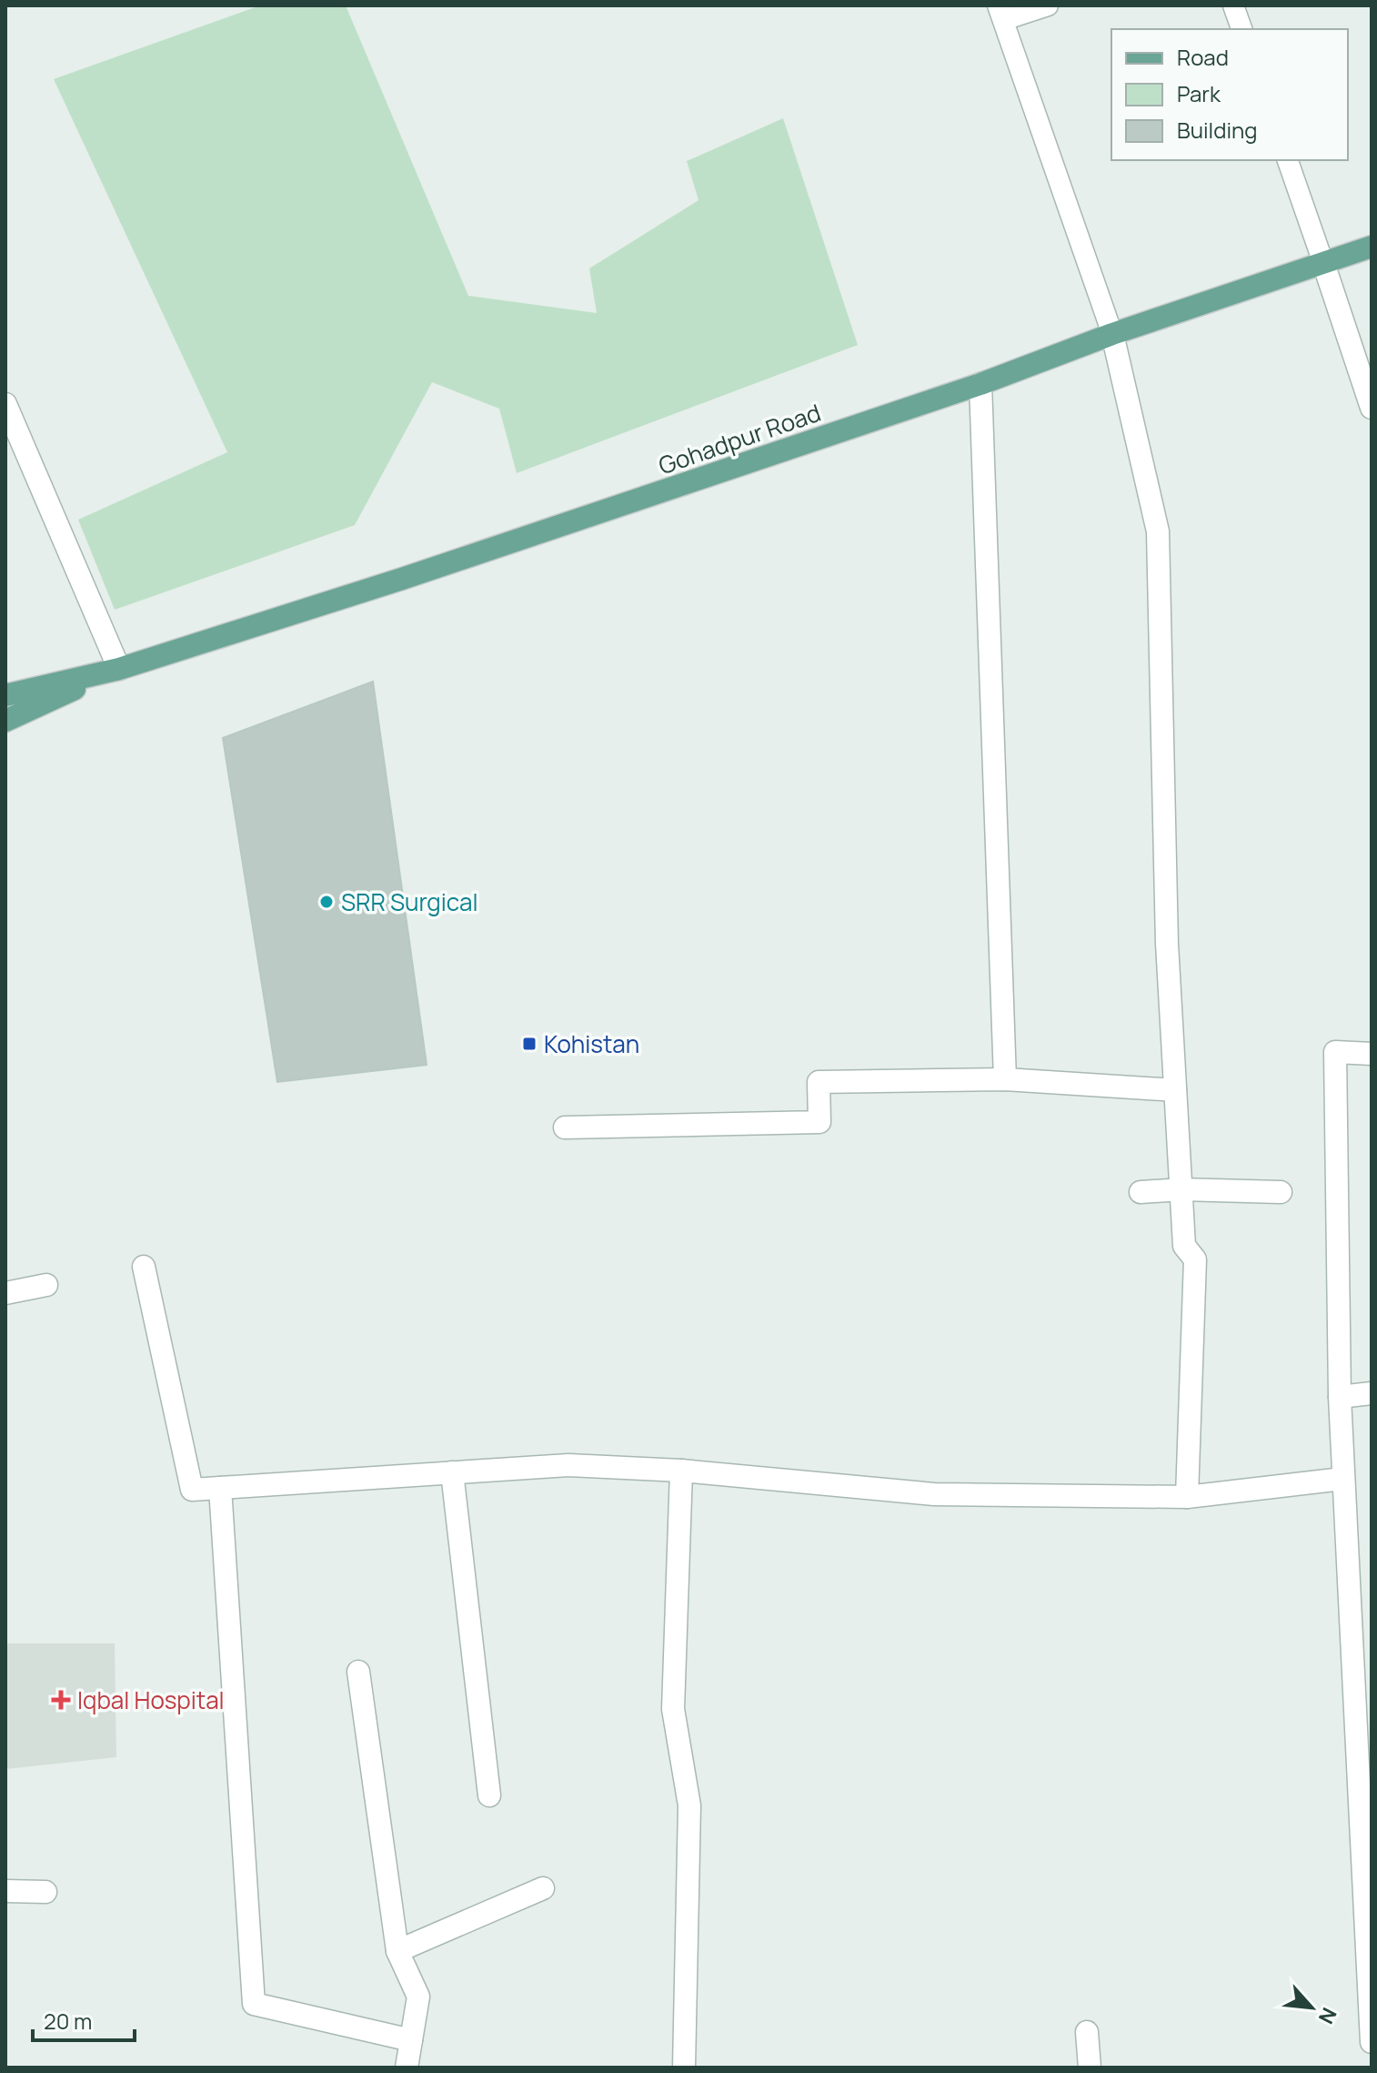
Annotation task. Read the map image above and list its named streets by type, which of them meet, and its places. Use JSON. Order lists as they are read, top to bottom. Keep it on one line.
{"streets":{"main road":["Gohadpur Road"]},"places":{"other":["SRR Surgical"],"transit":["Kohistan"],"health":["Iqbal Hospital"]},"legend":["Road","Park","Building"],"scale_bar":"20 m","north":"bottom right"}
